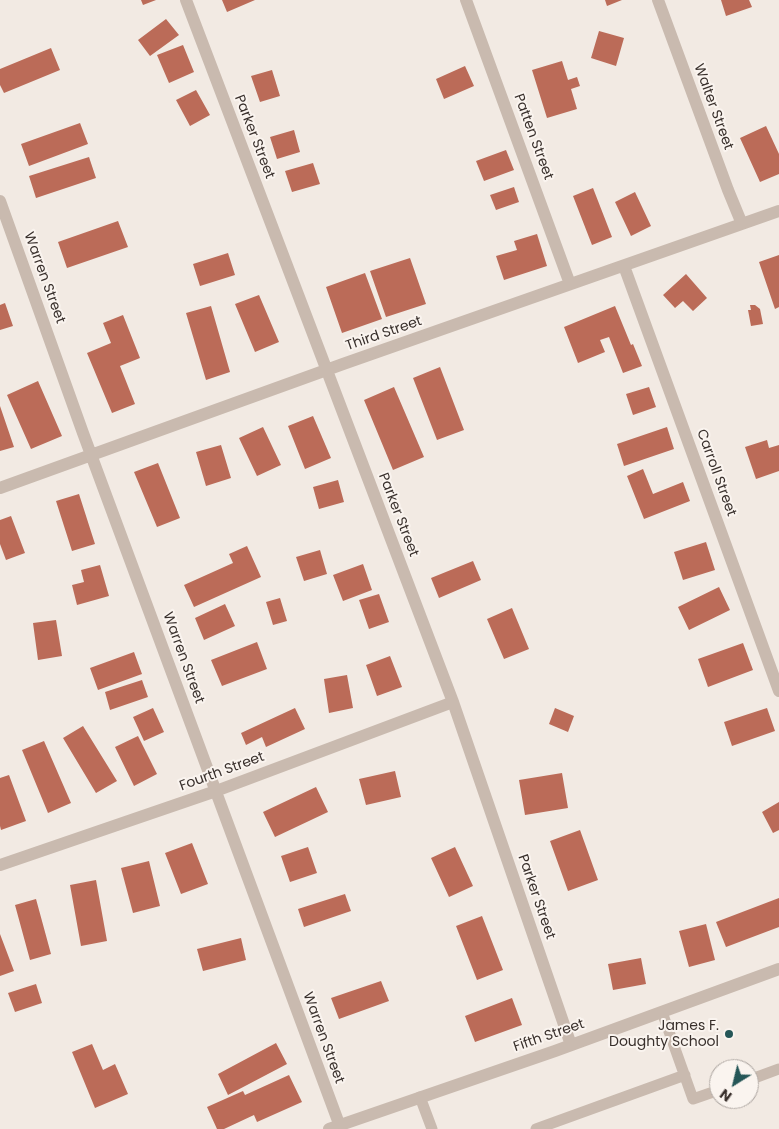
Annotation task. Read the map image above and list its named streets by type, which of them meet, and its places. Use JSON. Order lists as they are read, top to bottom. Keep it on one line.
{"streets":{"street":["Walter Street","Parker Street","Patten Street","Warren Street","Third Street","Carroll Street","Fourth Street","Fifth Street"]},"crossings":[["Walter Street","Third Street"],["Parker Street","Third Street"],["Parker Street","Fourth Street"],["Parker Street","Fifth Street"],["Patten Street","Third Street"],["Warren Street","Third Street"],["Warren Street","Fourth Street"],["Warren Street","Fifth Street"],["Third Street","Carroll Street"]],"places":["James F. Doughty School"],"north":"bottom left"}
